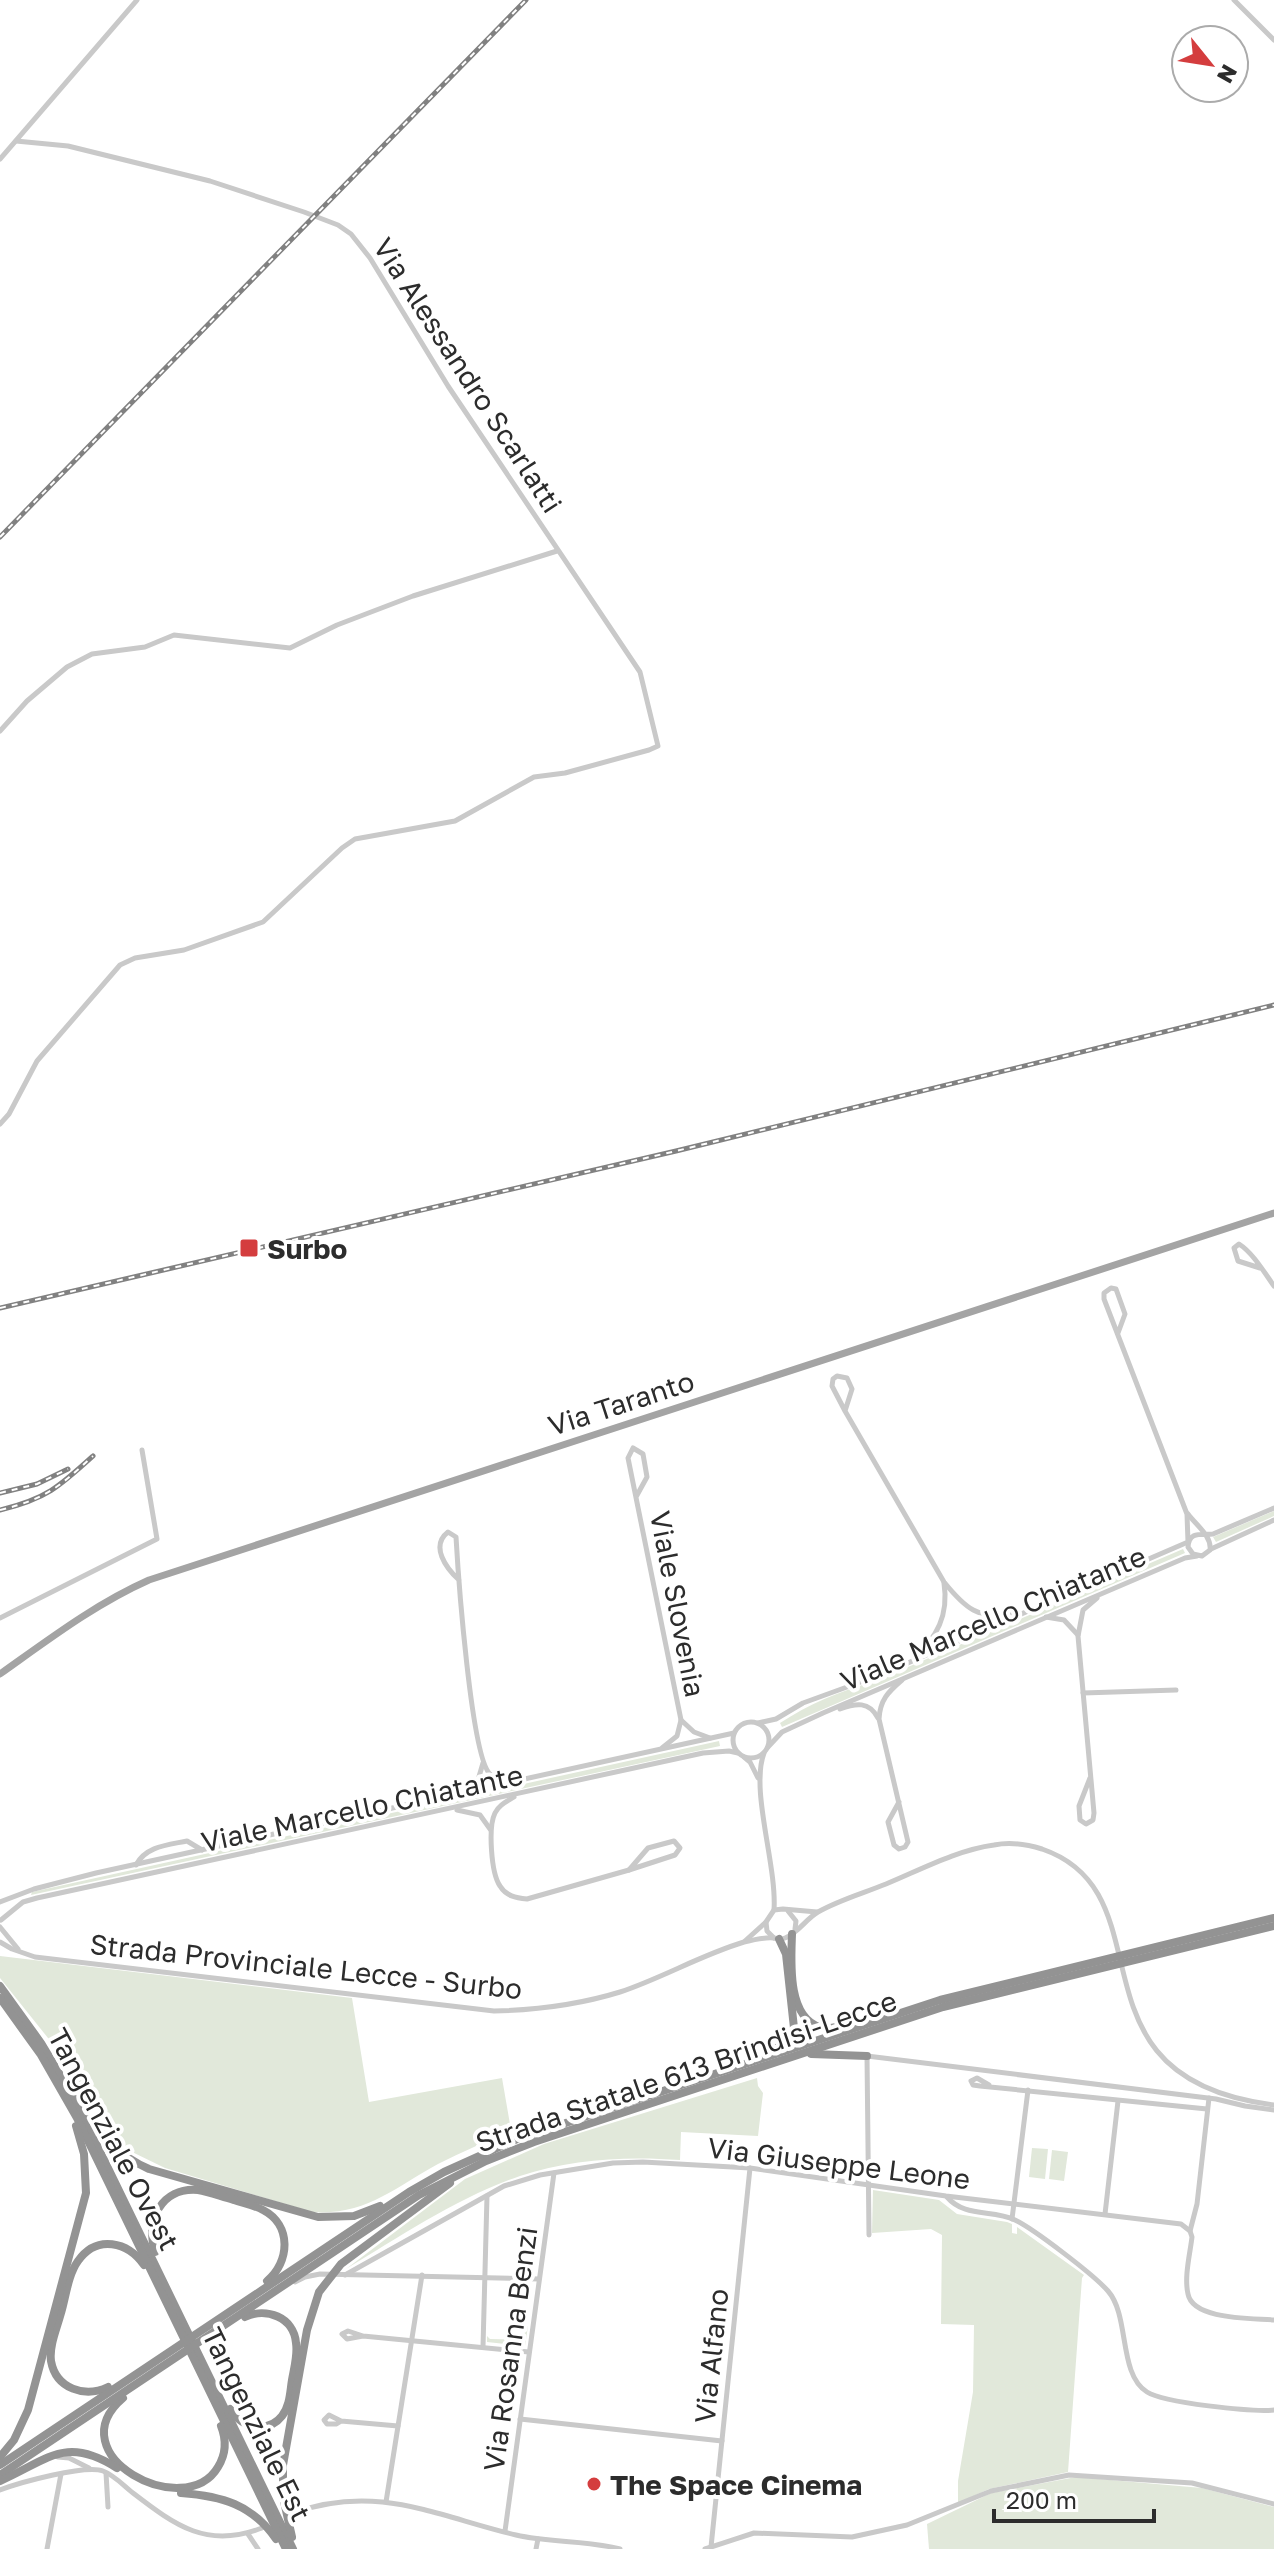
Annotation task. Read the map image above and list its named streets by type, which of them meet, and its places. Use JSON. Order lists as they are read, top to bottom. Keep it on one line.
{"streets":{"highway":["Strada Statale 613 Brindisi-Lecce","Tangenziale Ovest","Tangenziale Est"],"main road":["Via Taranto"],"street":["Via Alessandro Scarlatti","Viale Slovenia","Viale Marcello Chiatante","Strada Provinciale Lecce - Surbo","Via Giuseppe Leone","Via Rosanna Benzi","Via Alfano"]},"crossings":[["Viale Slovenia","Viale Marcello Chiatante"],["Tangenziale Ovest","Tangenziale Est"],["Via Giuseppe Leone","Via Rosanna Benzi"],["Via Giuseppe Leone","Via Alfano"]],"places":{"transit":["Surbo"],"other":["The Space Cinema"]},"scale_bar":"200 m","north":"bottom right"}
